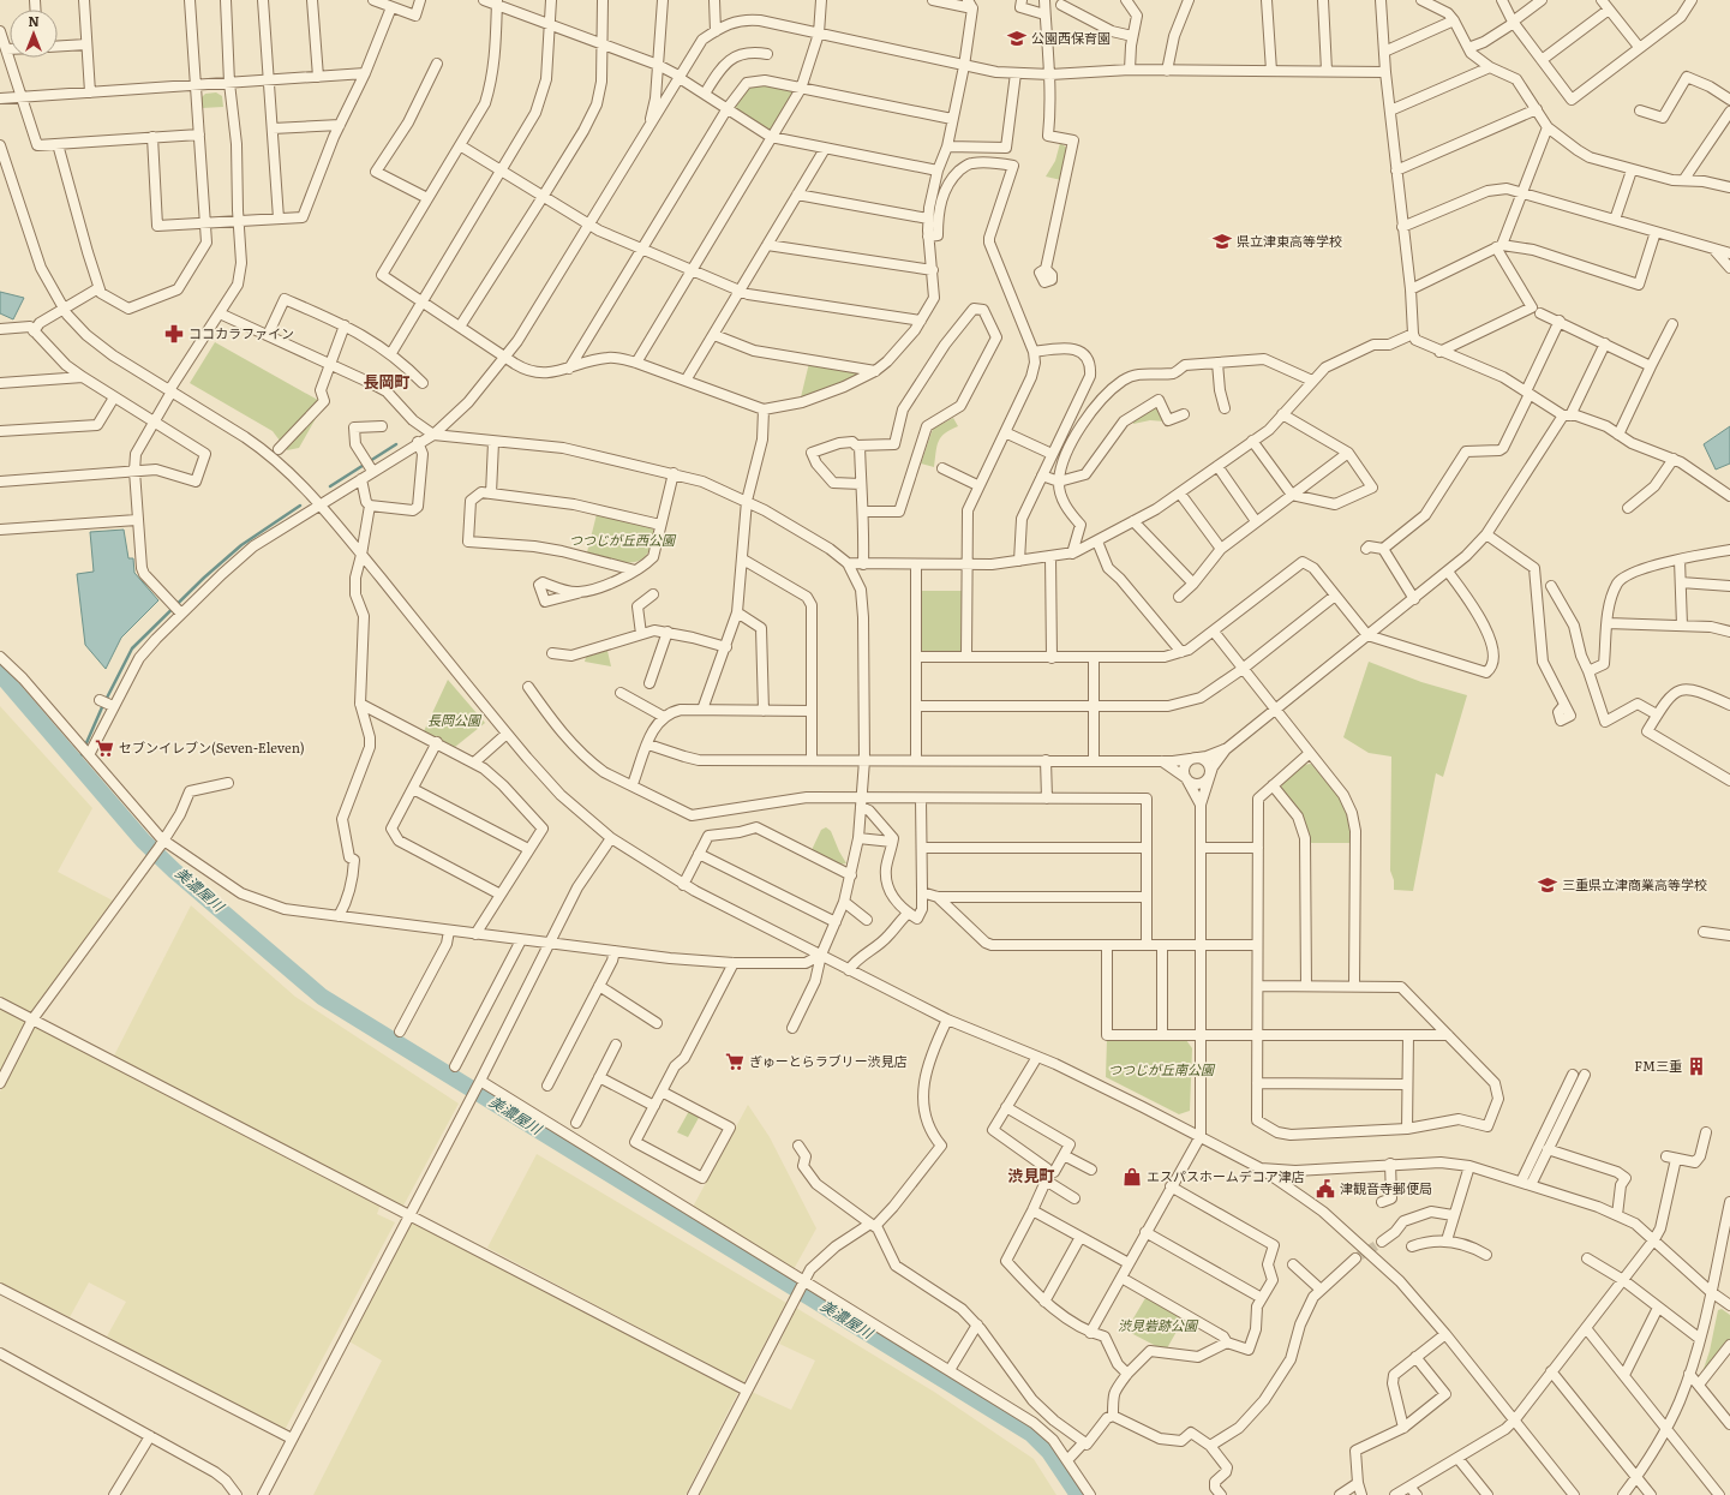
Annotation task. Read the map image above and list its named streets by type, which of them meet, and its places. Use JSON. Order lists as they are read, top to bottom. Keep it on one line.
{"districts":["長岡町","渋見町"],"water":["美濃屋川"],"parks":["つつじが丘西公園","長岡公園","つつじが丘南公園","渋見砦跡公園"],"places":{"school or university":["公園西保育園","県立津東高等学校","三重県立津商業高等学校"],"pharmacy":["ココカラファイン"],"supermarket":["セブンイレブン(Seven-Eleven)","ぎゅーとらラブリー渋見店"],"building":["FM三重"],"shop":["エスパスホームデコア津店"],"public building":["津観音寺郵便局"]},"north":"top"}
